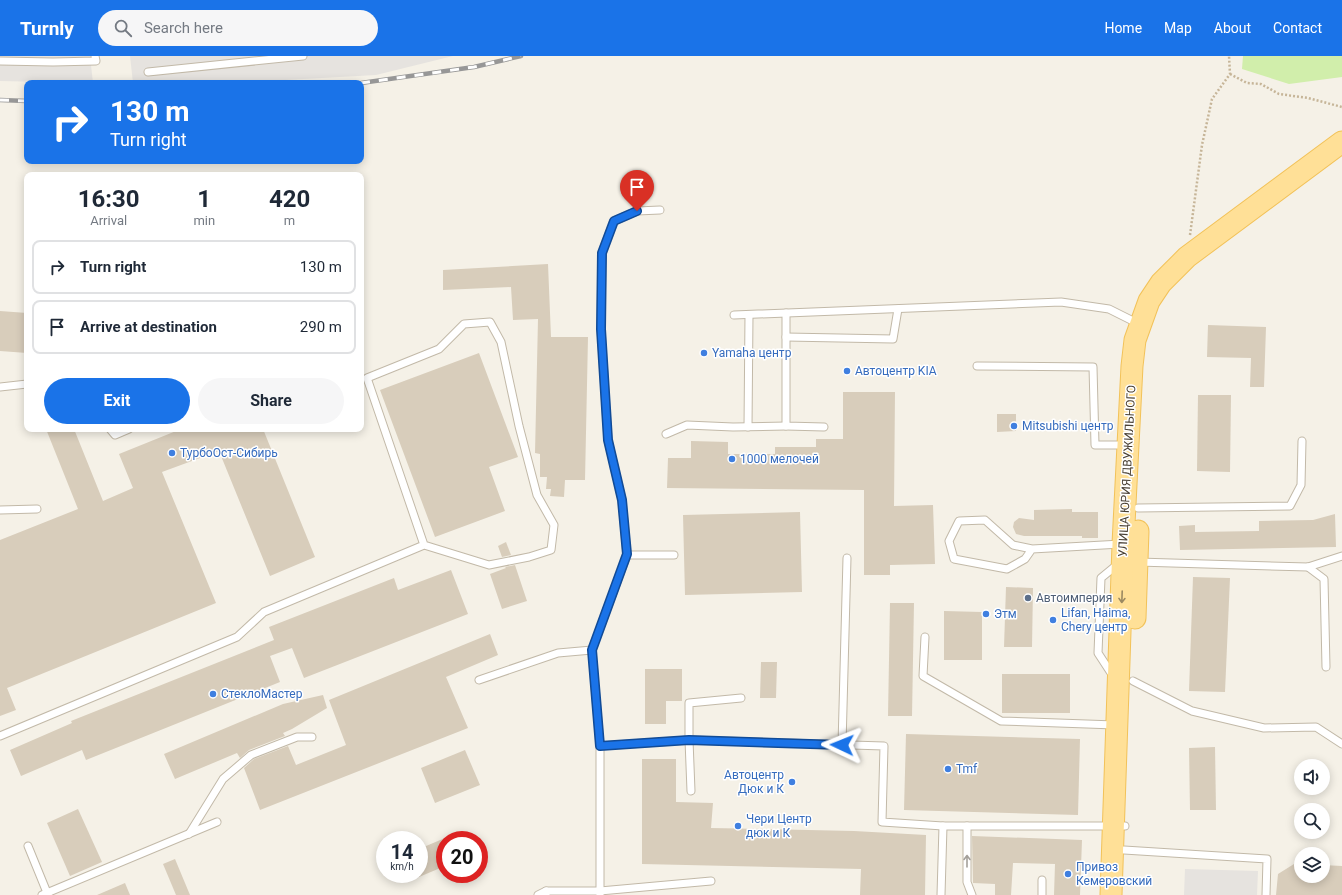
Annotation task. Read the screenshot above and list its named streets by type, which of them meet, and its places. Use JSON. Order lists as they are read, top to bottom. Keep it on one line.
{"streets":{"main road":["УЛИЦА ЮРИЯ ДВУЖИЛЬНОГО"]},"places":["Yamaha центр","Автоцентр KIA","Mitsubishi центр","ТурбоОст-Сибирь","1000 мелочей","Автоимперия","Этм","Lifan, Haima, Chery центр","СтеклоМастер","Tmf","Автоцентр Дюк и К","Чери Центр дюк и К","Привоз Кемеровский"],"page":{"header":"Turnly","search":"Search here","nav":["Home","Map","About","Contact"],"turn":["130 m","Turn right"],"eta":["16:30","Arrival","1","min","420","m"],"list":[{"name":"Turn right","value":"130 m"},{"name":"Arrive at destination","value":"290 m"}],"buttons":["Exit","Share"],"speed":"14 km/h","limit":"20"}}
